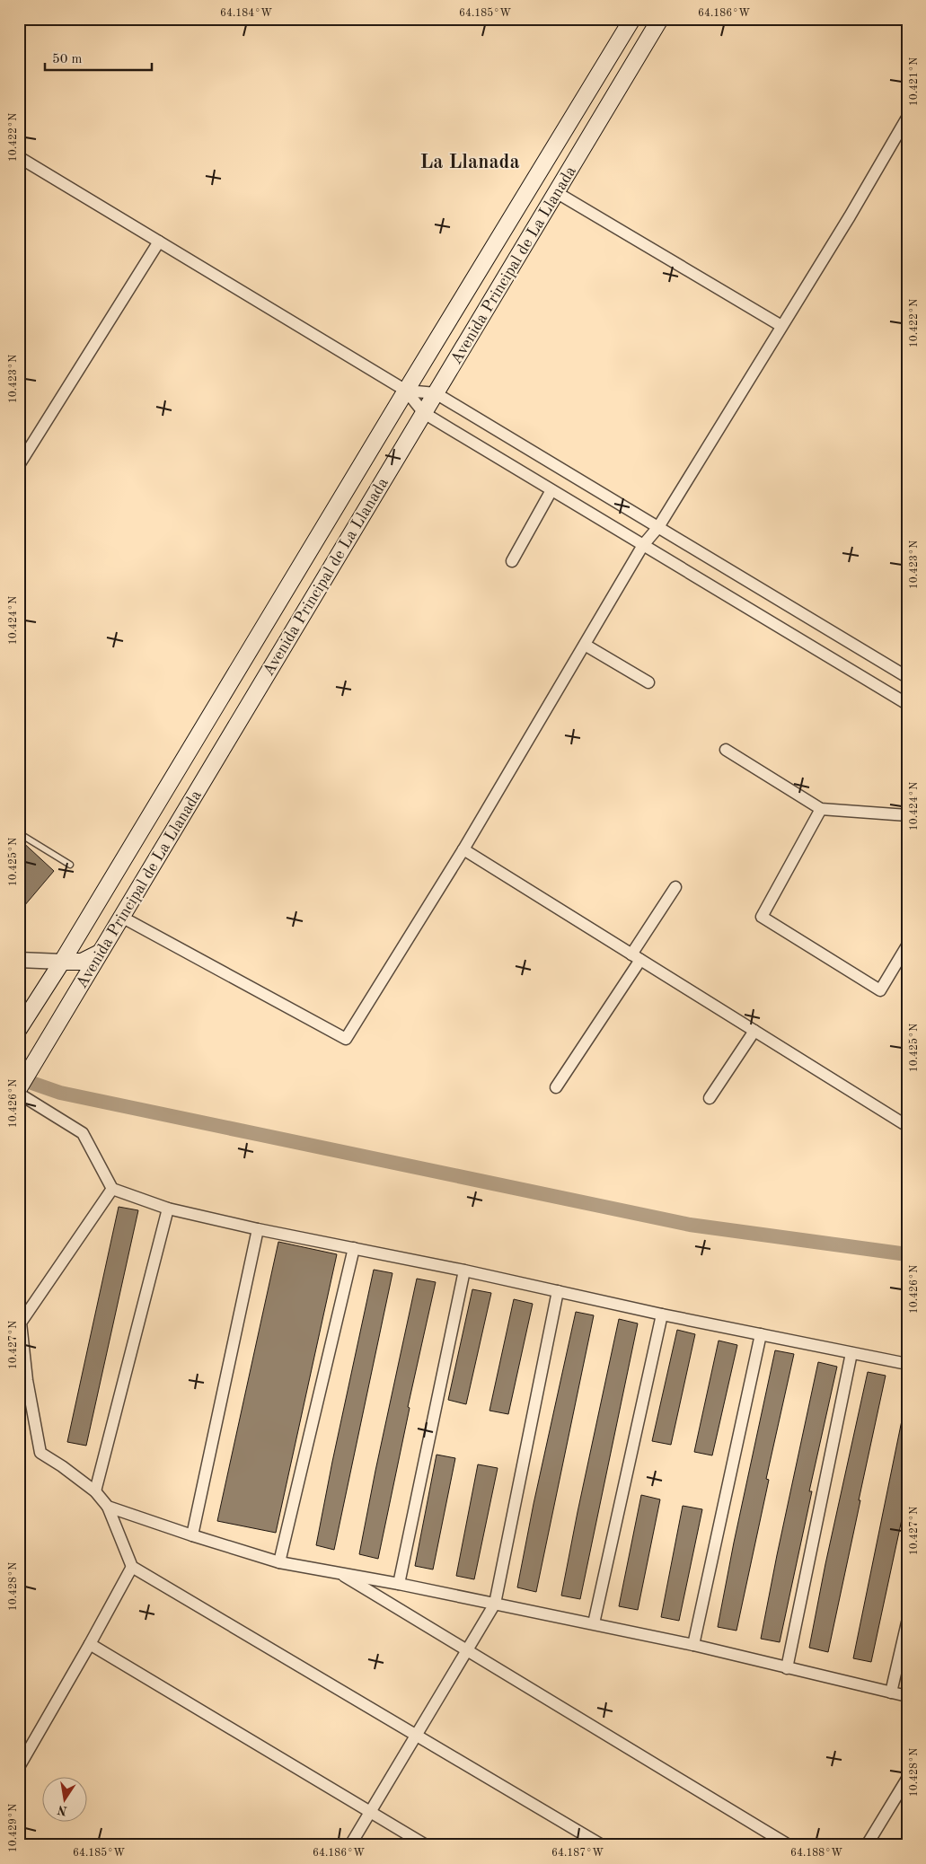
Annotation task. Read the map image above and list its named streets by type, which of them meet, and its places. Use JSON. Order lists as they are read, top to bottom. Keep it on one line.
{"streets":{"main road":["Avenida Principal de La Llanada"]},"districts":["La Llanada"],"scale_bar":"50 m","north":"bottom","coordinates":["64.184°W","64.185°W","64.186°W","10.421°N","10.422°N","10.423°N","10.424°N","10.425°N","10.426°N","10.427°N","10.428°N","10.429°N","64.187°W","64.188°W"]}
